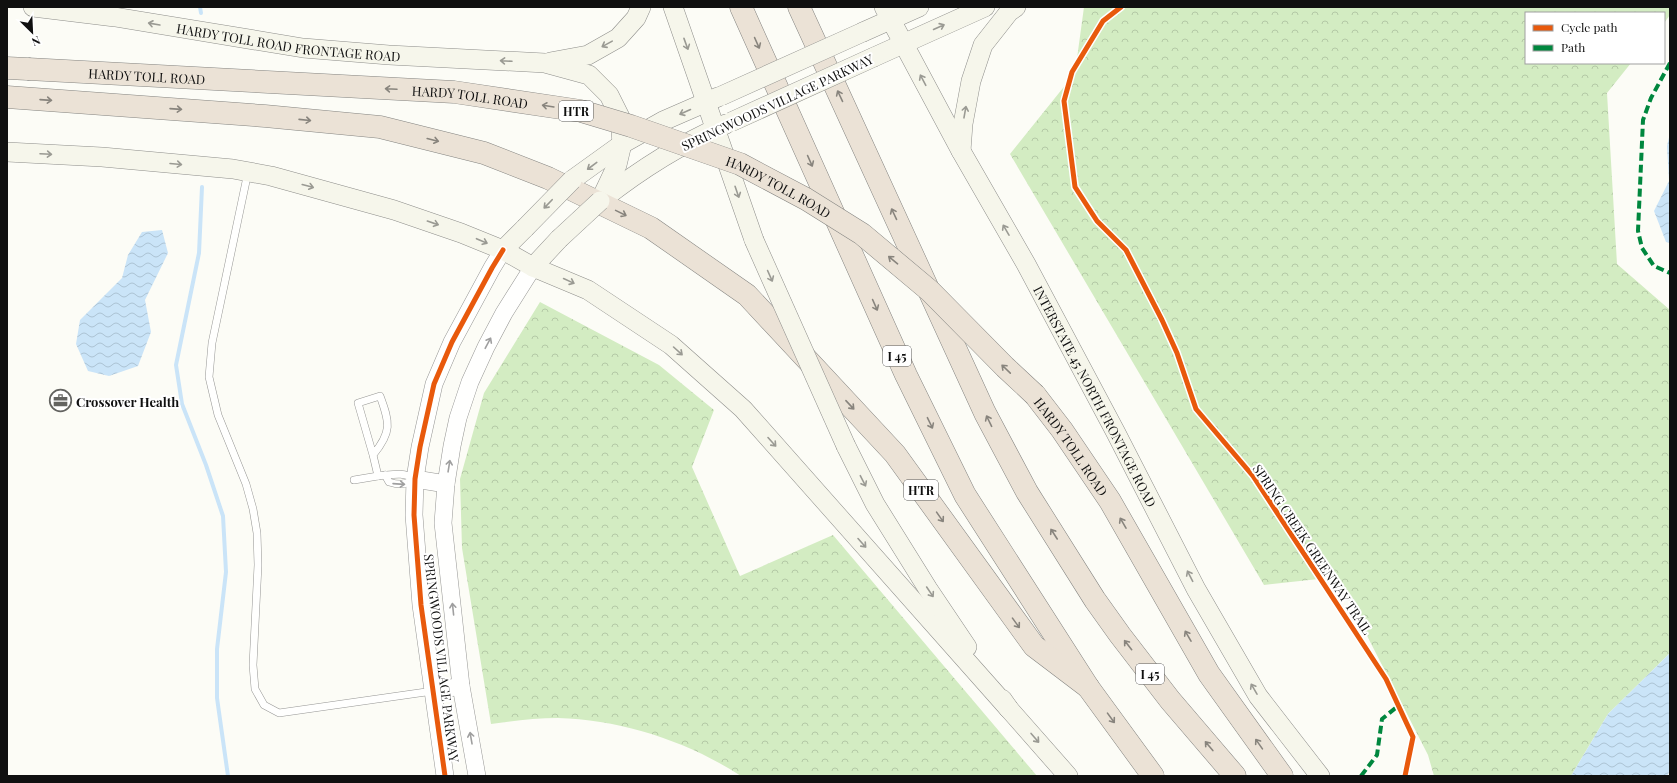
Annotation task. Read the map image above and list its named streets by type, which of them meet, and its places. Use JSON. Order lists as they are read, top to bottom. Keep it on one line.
{"streets":{"highway":["HARDY TOLL ROAD","HTR","I 45"],"main road":["HARDY TOLL ROAD FRONTAGE ROAD","SPRINGWOODS VILLAGE PARKWAY","INTERSTATE 45 NORTH FRONTAGE ROAD"],"cycle path":["SPRING CREEK GREENWAY TRAIL"]},"crossings":[["SPRINGWOODS VILLAGE PARKWAY","INTERSTATE 45 NORTH FRONTAGE ROAD"],["HTR","I 45"]],"one_way":["INTERSTATE 45 NORTH FRONTAGE ROAD"],"places":{"office":["Crossover Health"]},"legend":["Cycle path","Path"],"north":"bottom right"}
